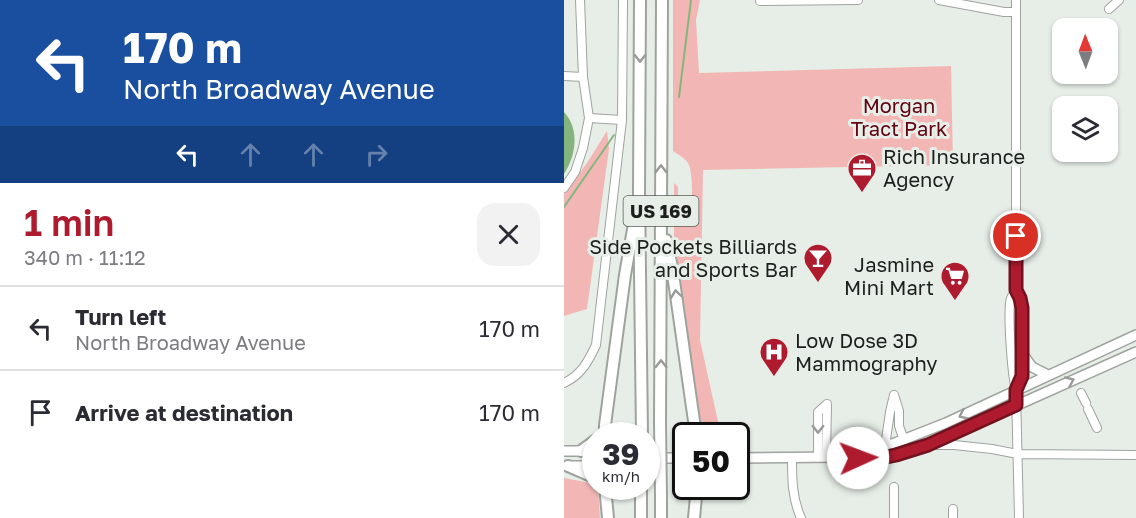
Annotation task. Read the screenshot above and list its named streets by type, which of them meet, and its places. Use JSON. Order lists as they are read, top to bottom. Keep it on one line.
{"streets":{"highway":["US 169"]},"parks":["Morgan Tract Park"],"places":{"office":["Rich Insurance Agency"],"bar":["Side Pockets Billiards and Sports Bar"],"supermarket":["Jasmine Mini Mart"],"hospital":["Low Dose 3D Mammography"]},"north":"top","page":{"turn":["170 m","North Broadway Avenue"],"heading":["1 min","340 m · 11:12"],"list":[{"name":"Turn left","note":"North Broadway Avenue","value":"170 m"},{"name":"Arrive at destination","value":"170 m"}],"speed":"39 km/h","limit":"50"}}
